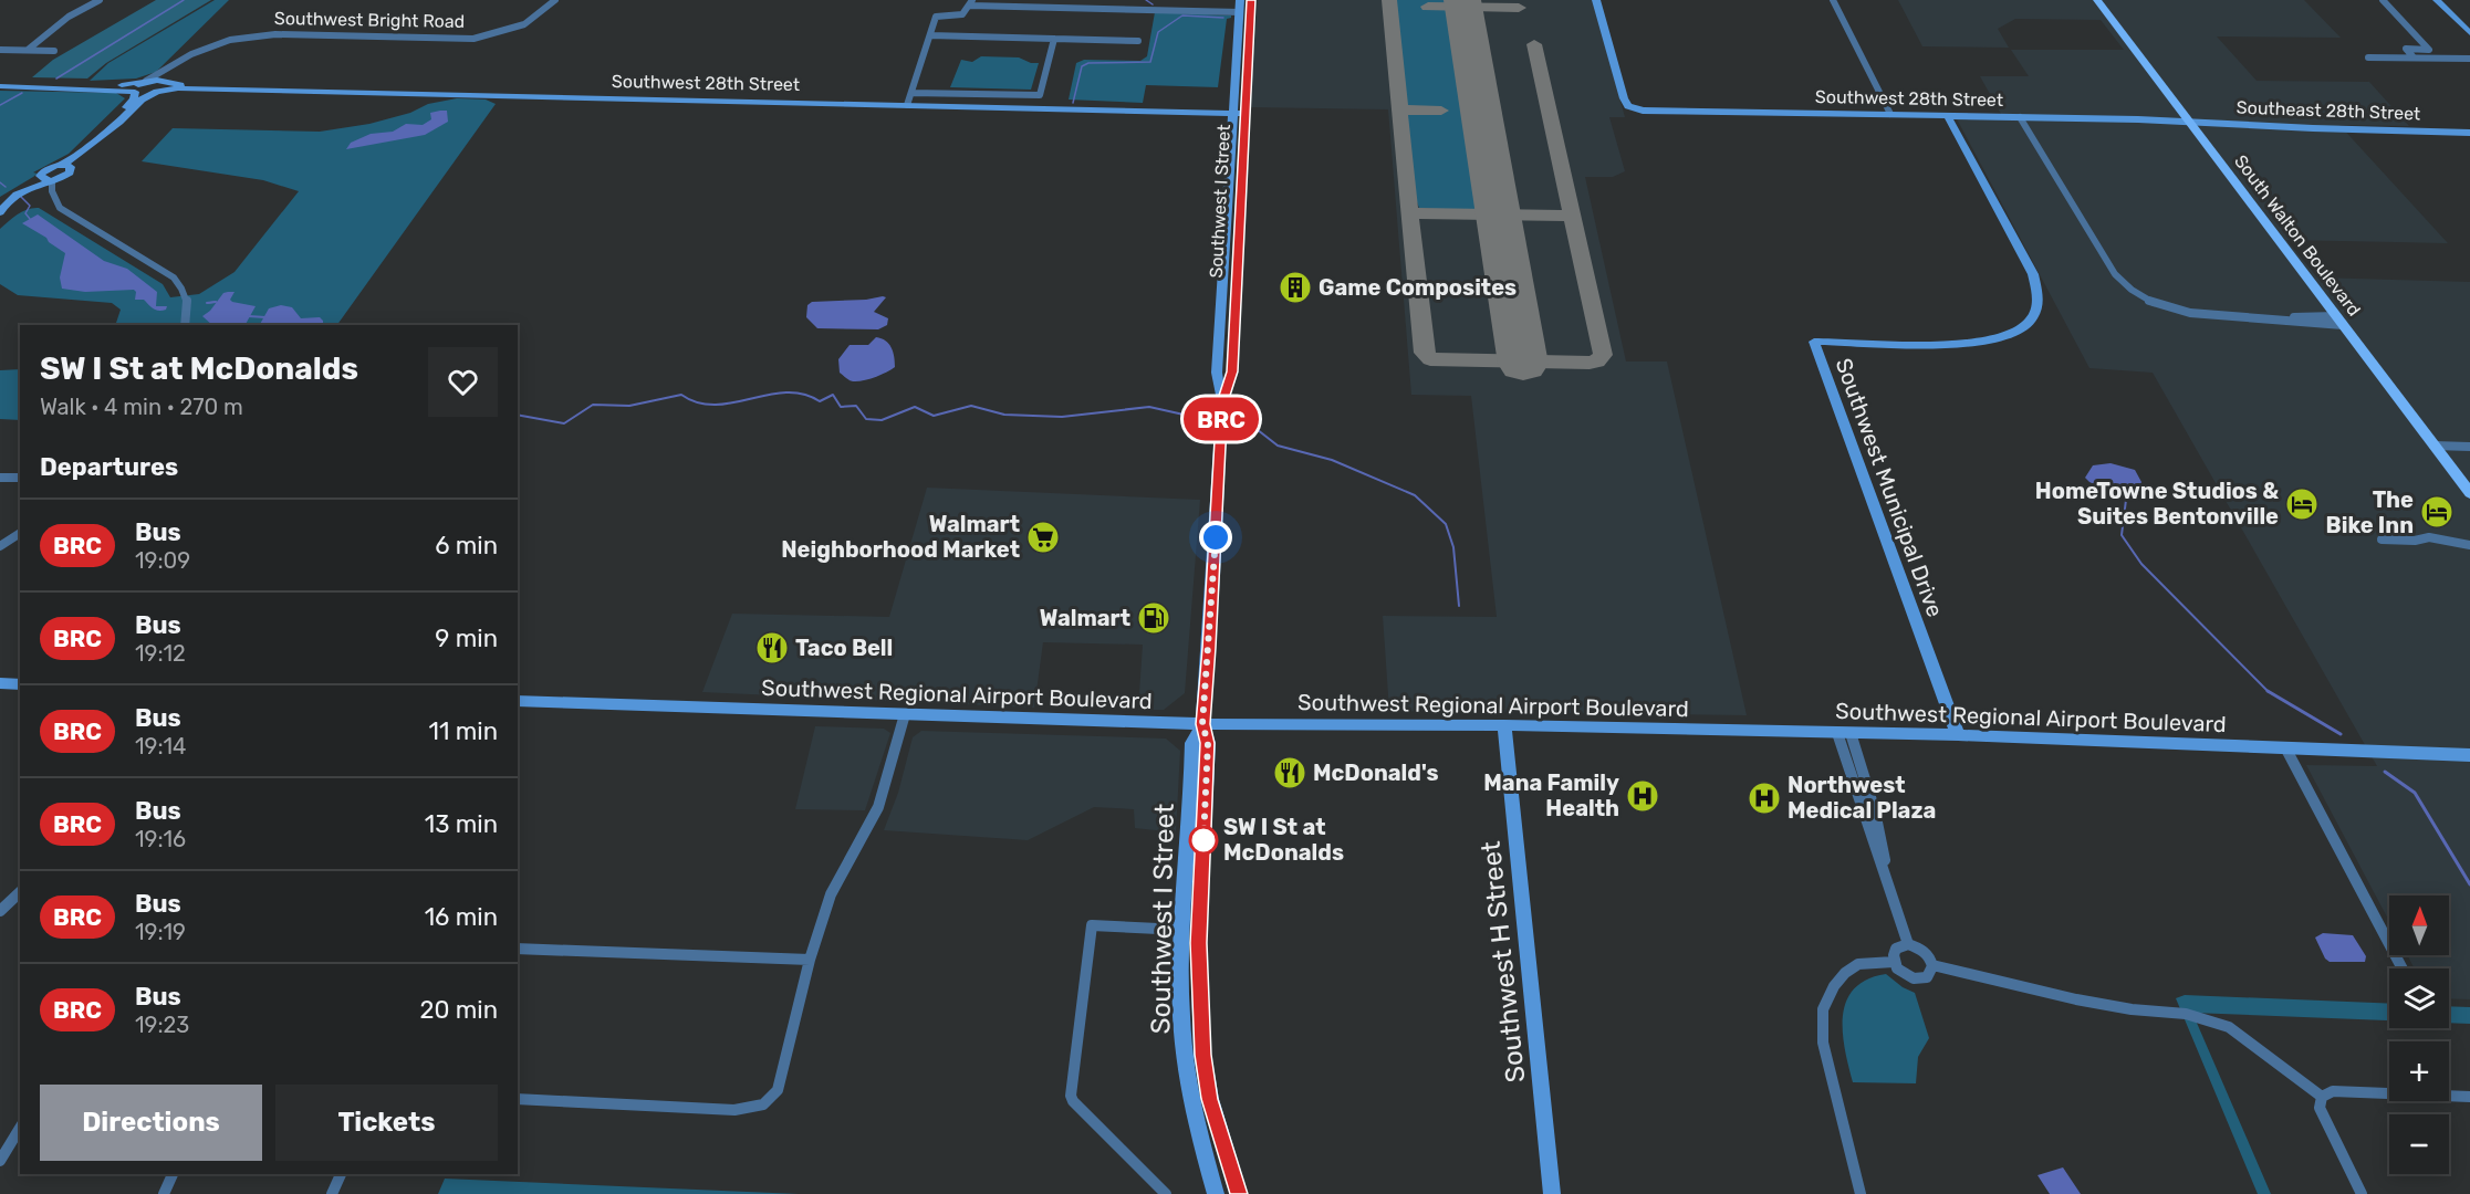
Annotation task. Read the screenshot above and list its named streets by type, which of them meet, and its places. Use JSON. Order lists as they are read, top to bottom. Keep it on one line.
{"streets":{"main road":["South Walton Boulevard"],"street":["Southwest Bright Road","Southwest 28th Street","Southeast 28th Street","Southwest I Street","Southwest Municipal Drive","Southwest Regional Airport Boulevard","Southwest H Street"]},"crossings":[["Southwest Bright Road","Southwest 28th Street"],["Southwest 28th Street","Southeast 28th Street"],["Southwest 28th Street","Southwest I Street"],["Southwest 28th Street","South Walton Boulevard"],["Southwest 28th Street","Southwest Municipal Drive"],["Southeast 28th Street","South Walton Boulevard"],["Southwest I Street","Southwest Regional Airport Boulevard"],["Southwest Municipal Drive","Southwest Regional Airport Boulevard"],["Southwest Regional Airport Boulevard","Southwest H Street"]],"places":{"building":["Game Composites"],"hotel":["HomeTowne Studios & Suites Bentonville","The Bike Inn"],"supermarket":["Walmart Neighborhood Market"],"fuel station":["Walmart"],"restaurant":["Taco Bell","McDonald's"],"hospital":["Mana Family Health","Northwest Medical Plaza"],"other":["SW I St at McDonalds"]},"lines":["bus line BRC"],"north":"top","page":{"on_map":"BRC","heading":[["SW I St at McDonalds","Walk · 4 min · 270 m"],"Departures"],"list":[{"mark":"BRC","name":"Bus","note":"19:09","value":"6 min"},{"mark":"BRC","name":"Bus","note":"19:12","value":"9 min"},{"mark":"BRC","name":"Bus","note":"19:14","value":"11 min"},{"mark":"BRC","name":"Bus","note":"19:16","value":"13 min"},{"mark":"BRC","name":"Bus","note":"19:19","value":"16 min"},{"mark":"BRC","name":"Bus","note":"19:23","value":"20 min"}],"map_buttons":["+","−"],"buttons":["Directions","Tickets"]}}
